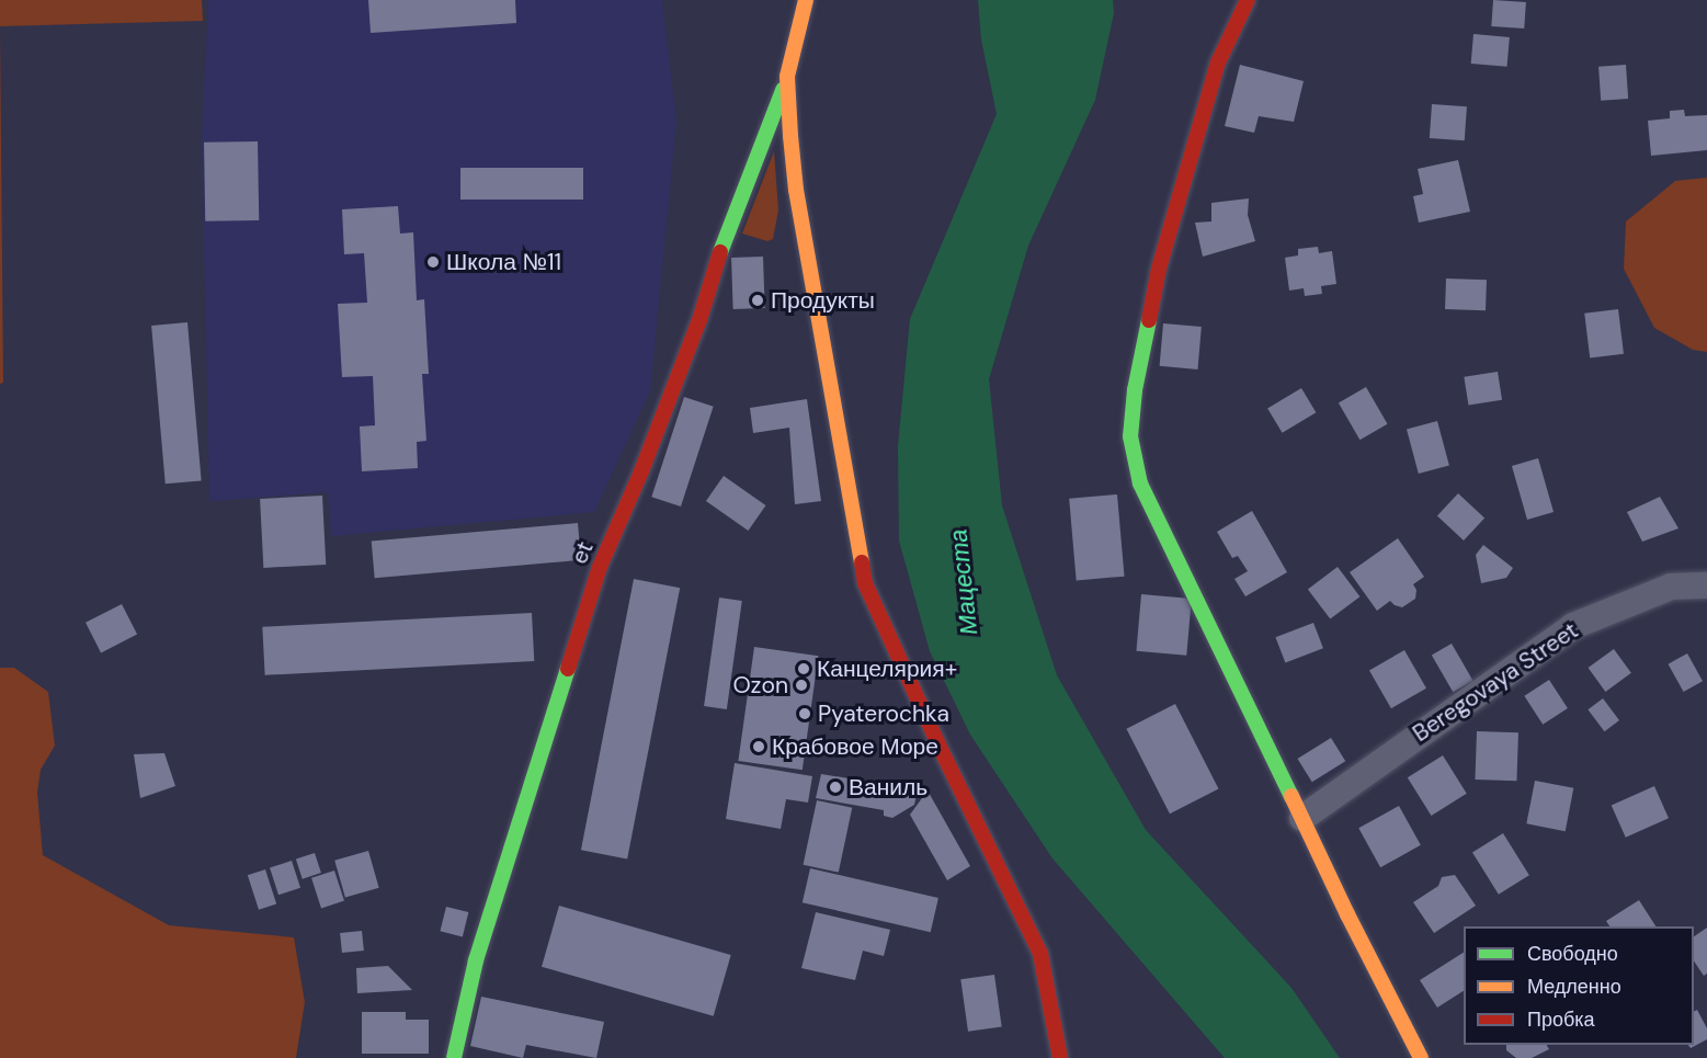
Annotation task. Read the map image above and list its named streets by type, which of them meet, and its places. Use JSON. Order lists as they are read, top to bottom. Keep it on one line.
{"streets":{"street":["et","Beregovaya Street"]},"water":["Мацеста"],"places":["Школа №11","Продукты","Канцелярия+","Ozon","Pyaterochka","Крабовое Море","Ваниль"],"legend":["Свободно","Медленно","Пробка"]}
